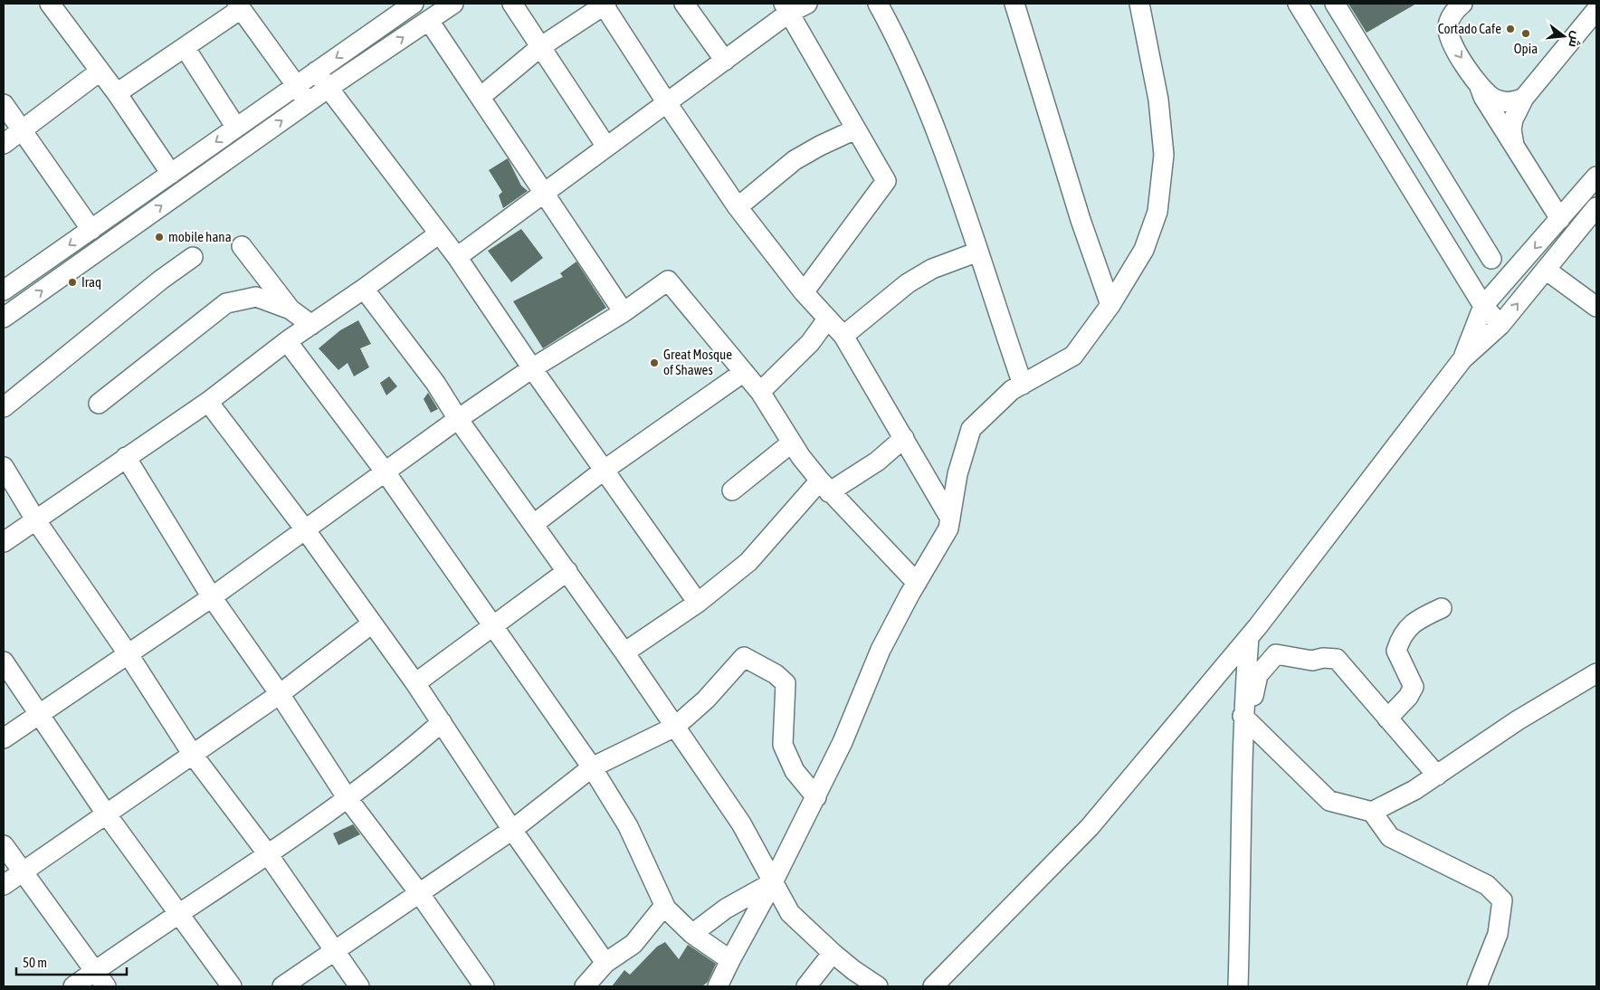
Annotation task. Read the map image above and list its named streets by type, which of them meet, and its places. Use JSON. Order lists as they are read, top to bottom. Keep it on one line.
{"places":["Cortado Cafe","Opia","mobile hana","Iraq","Great Mosque of Shawes"],"scale_bar":"50 m","north":"right"}
